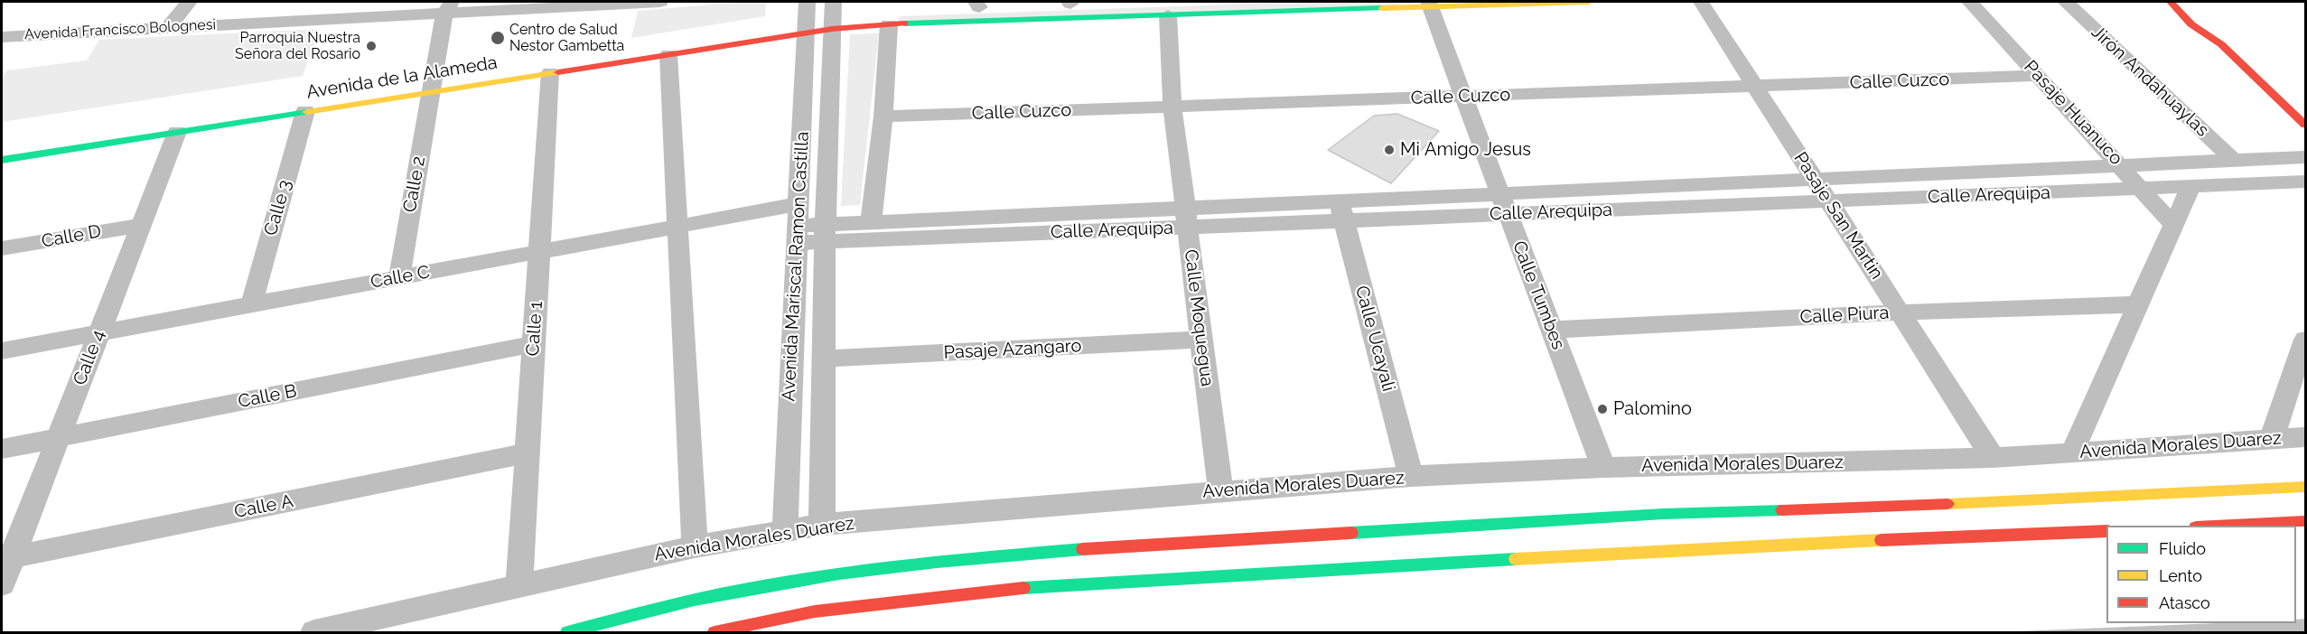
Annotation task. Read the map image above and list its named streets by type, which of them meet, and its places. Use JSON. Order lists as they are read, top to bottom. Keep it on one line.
{"streets":{"main road":["Avenida de la Alameda"],"street":["Avenida Francisco Bolognesi","Calle Cuzco","Jirón Andahuaylas","Pasaje Huanuco","Calle 2","Calle Arequipa","Calle 3","Pasaje San Martin","Calle D","Avenida Mariscal Ramon Castilla","Calle C","Calle Tumbes","Calle Piura","Calle Moquegua","Calle 1","Calle Ucayali","Pasaje Azangaro","Calle 4","Calle B","Avenida Morales Duarez","Calle A"]},"crossings":[["Avenida Francisco Bolognesi","Calle 2"],["Avenida de la Alameda","Calle 2"],["Avenida de la Alameda","Calle 3"],["Avenida de la Alameda","Avenida Mariscal Ramon Castilla"],["Avenida de la Alameda","Calle Tumbes"],["Avenida de la Alameda","Calle Moquegua"],["Avenida de la Alameda","Calle 1"],["Avenida de la Alameda","Calle 4"],["Calle Cuzco","Pasaje Huanuco"],["Calle Cuzco","Pasaje San Martin"],["Calle Cuzco","Calle Tumbes"],["Calle Cuzco","Calle Moquegua"],["Jirón Andahuaylas","Calle Arequipa"],["Pasaje Huanuco","Calle Arequipa"],["Calle 2","Calle C"],["Calle Arequipa","Pasaje San Martin"],["Calle Arequipa","Avenida Mariscal Ramon Castilla"],["Calle Arequipa","Calle Tumbes"],["Calle Arequipa","Calle Moquegua"],["Calle Arequipa","Calle Ucayali"],["Calle 3","Calle C"],["Pasaje San Martin","Calle Piura"],["Pasaje San Martin","Avenida Morales Duarez"],["Calle D","Calle 4"],["Avenida Mariscal Ramon Castilla","Calle C"],["Avenida Mariscal Ramon Castilla","Pasaje Azangaro"],["Avenida Mariscal Ramon Castilla","Avenida Morales Duarez"],["Calle C","Calle 1"],["Calle C","Calle 4"],["Calle Tumbes","Calle Piura"],["Calle Tumbes","Avenida Morales Duarez"],["Calle Moquegua","Pasaje Azangaro"],["Calle Moquegua","Avenida Morales Duarez"],["Calle 1","Calle B"],["Calle 1","Avenida Morales Duarez"],["Calle 1","Calle A"],["Calle Ucayali","Avenida Morales Duarez"],["Calle 4","Calle B"],["Calle 4","Calle A"]],"places":["Centro de Salud Nestor Gambetta","Parroquia Nuestra Señora del Rosario","Mi Amigo Jesus","Palomino"],"legend":["Fluido","Lento","Atasco"]}
